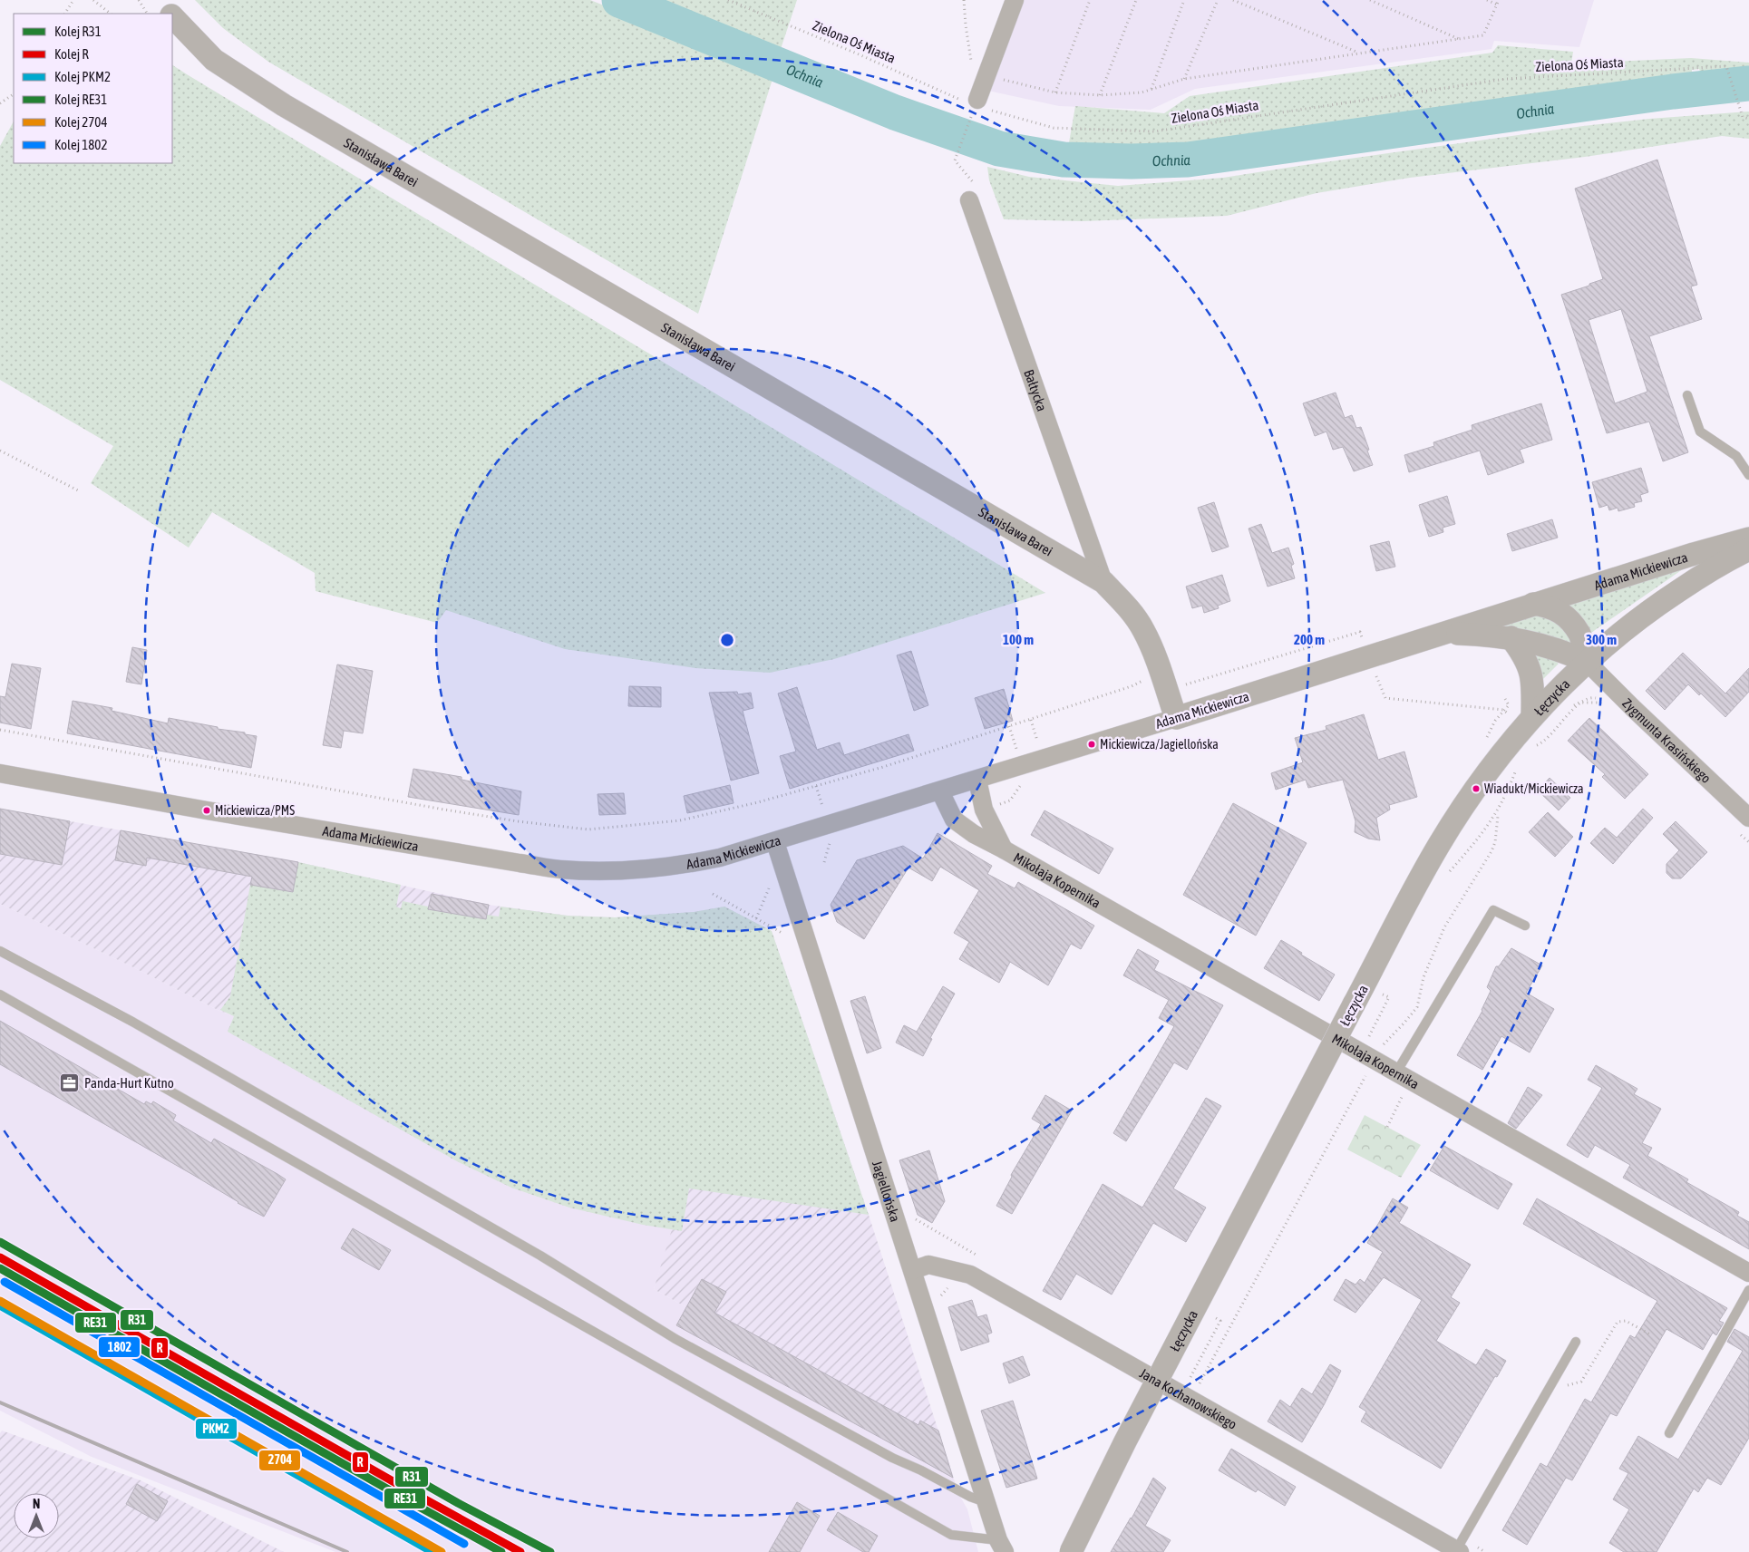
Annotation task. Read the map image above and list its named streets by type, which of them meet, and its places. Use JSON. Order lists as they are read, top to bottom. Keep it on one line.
{"streets":{"street":["Stanisława Barei","Bałtycka","Adama Mickiewicza","Łęczycka","Zygmunta Krasińskiego","Mikołaja Kopernika","Jagiellońska","Jana Kochanowskiego"],"path":["Zielona Oś Miasta"]},"crossings":[["Stanisława Barei","Bałtycka"],["Stanisława Barei","Adama Mickiewicza"],["Adama Mickiewicza","Łęczycka"],["Adama Mickiewicza","Zygmunta Krasińskiego"],["Adama Mickiewicza","Mikołaja Kopernika"],["Adama Mickiewicza","Jagiellońska"],["Łęczycka","Zygmunta Krasińskiego"],["Jagiellońska","Jana Kochanowskiego"]],"water":["Ochnia"],"places":{"other":["Mickiewicza/Jagiellońska","Wiadukt/Mickiewicza","Mickiewicza/PMS"],"office":["Panda-Hurt Kutno"]},"lines":["rail line R31","rail line R","rail line RE31","rail line 1802","rail line 2704","rail line PKM2"],"legend":["Kolej R31","Kolej R","Kolej PKM2","Kolej RE31","Kolej 2704","Kolej 1802"],"north":"top","rings":["100 m","200 m","300 m"]}
